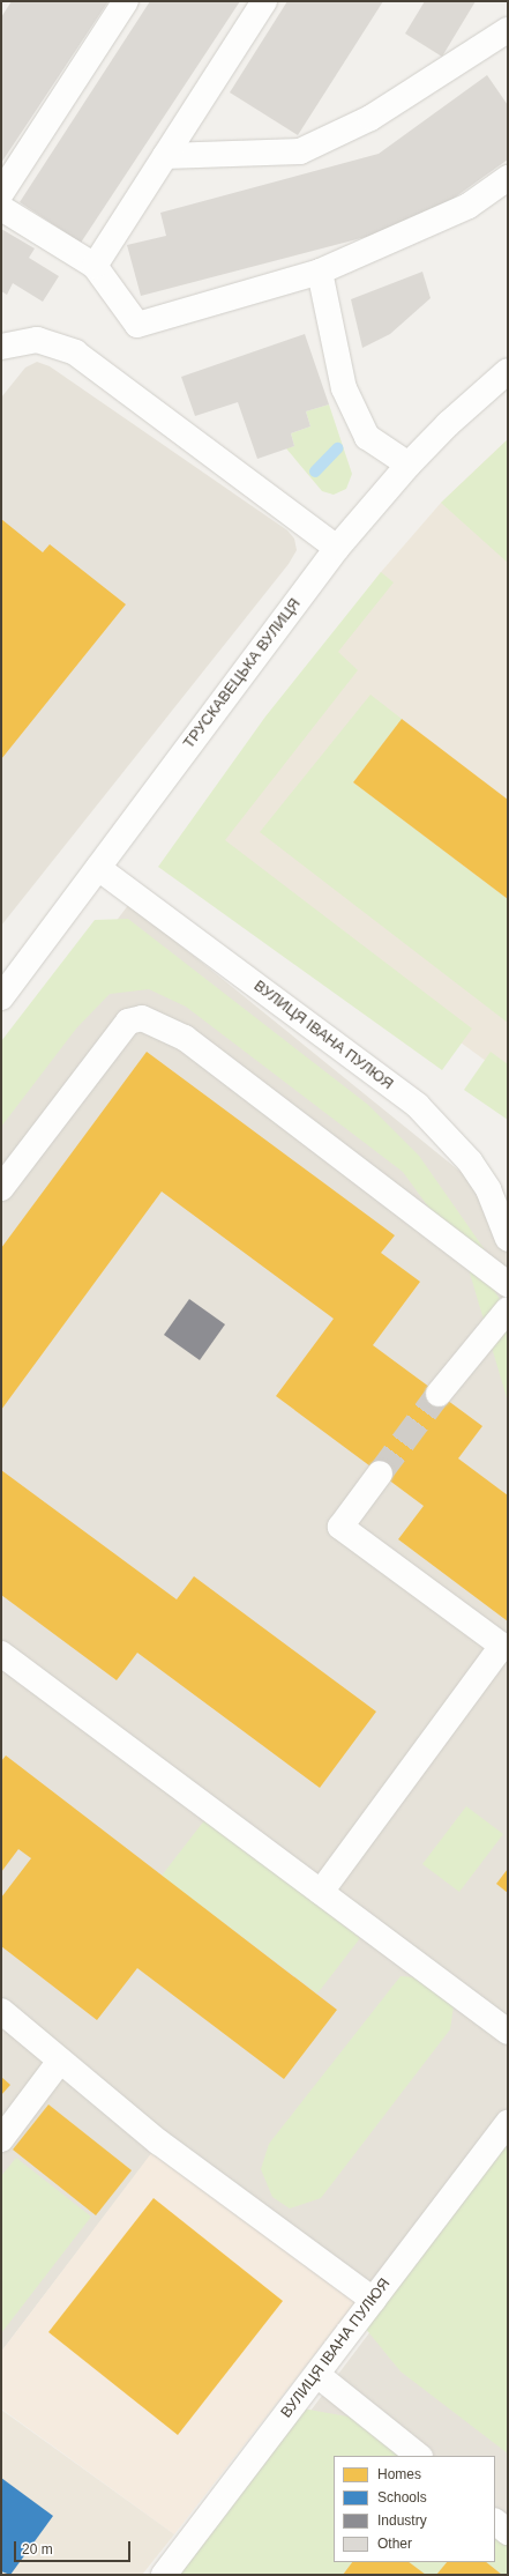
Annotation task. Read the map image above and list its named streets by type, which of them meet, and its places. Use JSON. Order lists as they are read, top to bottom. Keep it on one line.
{"streets":{"street":["ТРУСКАВЕЦЬКА ВУЛИЦЯ","ВУЛИЦЯ ІВАНА ПУЛЮЯ"]},"crossings":[["ТРУСКАВЕЦЬКА ВУЛИЦЯ","ВУЛИЦЯ ІВАНА ПУЛЮЯ"]],"legend":["Homes","Schools","Industry","Other"],"scale_bar":"20 m"}
